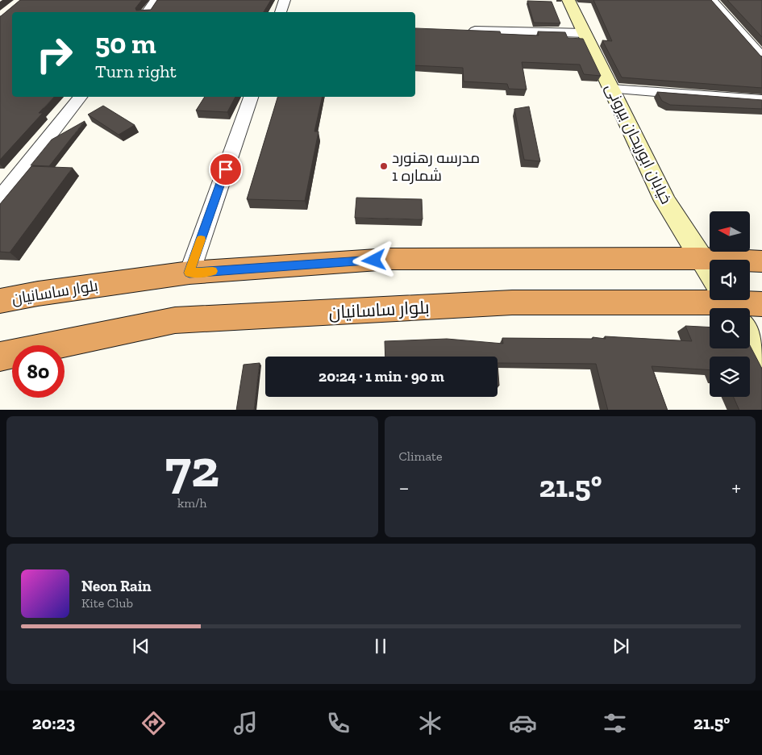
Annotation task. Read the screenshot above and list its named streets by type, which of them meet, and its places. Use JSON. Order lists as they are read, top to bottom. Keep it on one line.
{"streets":{"highway":["بلوار ساسانیان"],"street":["خیابان ابوریحان بیرونی"]},"crossings":[["خیابان ابوریحان بیرونی","بلوار ساسانیان"]],"places":["مدرسه رهنورد شماره 1"],"north":"left","page":{"turn":["50 m","Turn right"],"limit":"80","trip":"20:24 · 1 min · 90 m","tile":[["72","km/h"],"Climate"],"heat":["−","21.5°","+"],"song":["Neon Rain","Kite Club"],"tabs":["20:23","21.5°"]}}
